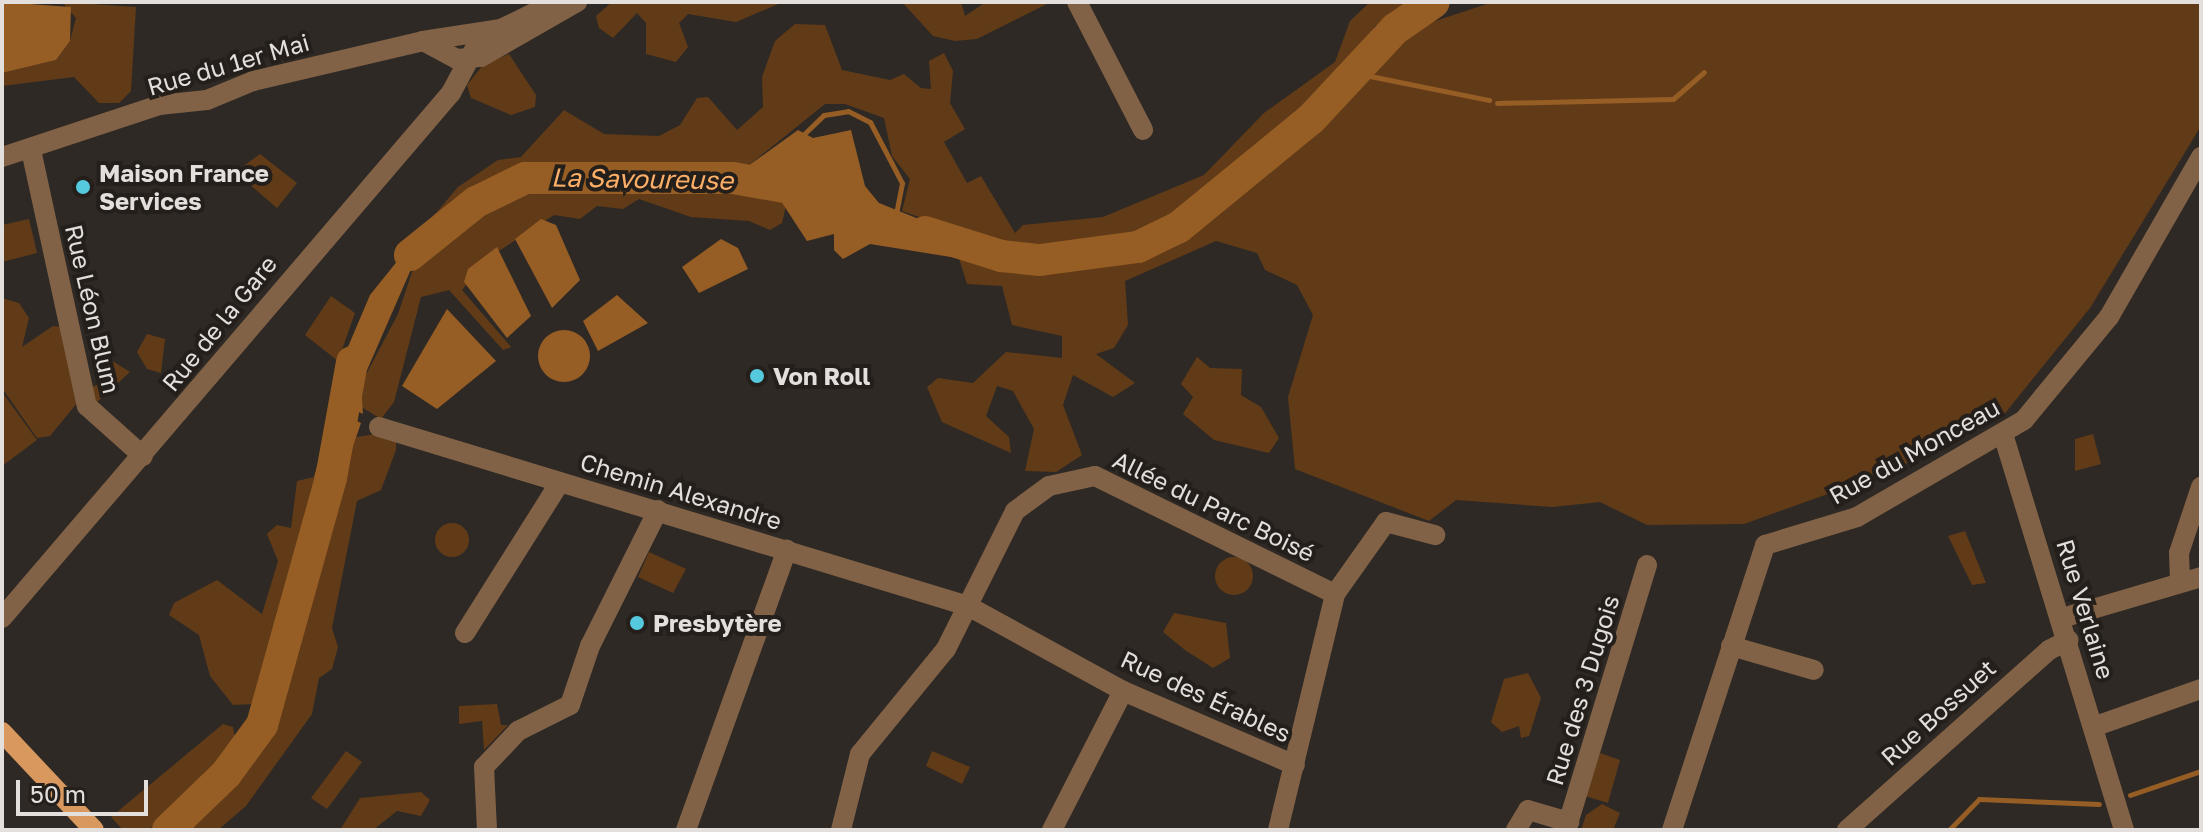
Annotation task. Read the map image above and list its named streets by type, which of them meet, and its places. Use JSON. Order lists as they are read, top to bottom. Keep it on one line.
{"streets":{"street":["Rue du 1er Mai","Rue Léon Blum","Rue de la Gare","Rue du Monceau","Chemin Alexandre","Allée du Parc Boisé","Rue Verlaine","Rue des 3 Dugois","Rue des Érables","Rue Bossuet"]},"crossings":[["Rue du 1er Mai","Rue Léon Blum"],["Rue du 1er Mai","Rue de la Gare"],["Rue Léon Blum","Rue de la Gare"],["Rue du Monceau","Rue Verlaine"],["Chemin Alexandre","Allée du Parc Boisé"],["Chemin Alexandre","Rue des Érables"],["Allée du Parc Boisé","Rue des Érables"],["Rue Verlaine","Rue Bossuet"]],"water":["La Savoureuse"],"places":["Maison France Services","Von Roll","Presbytère"],"scale_bar":"50 m"}
